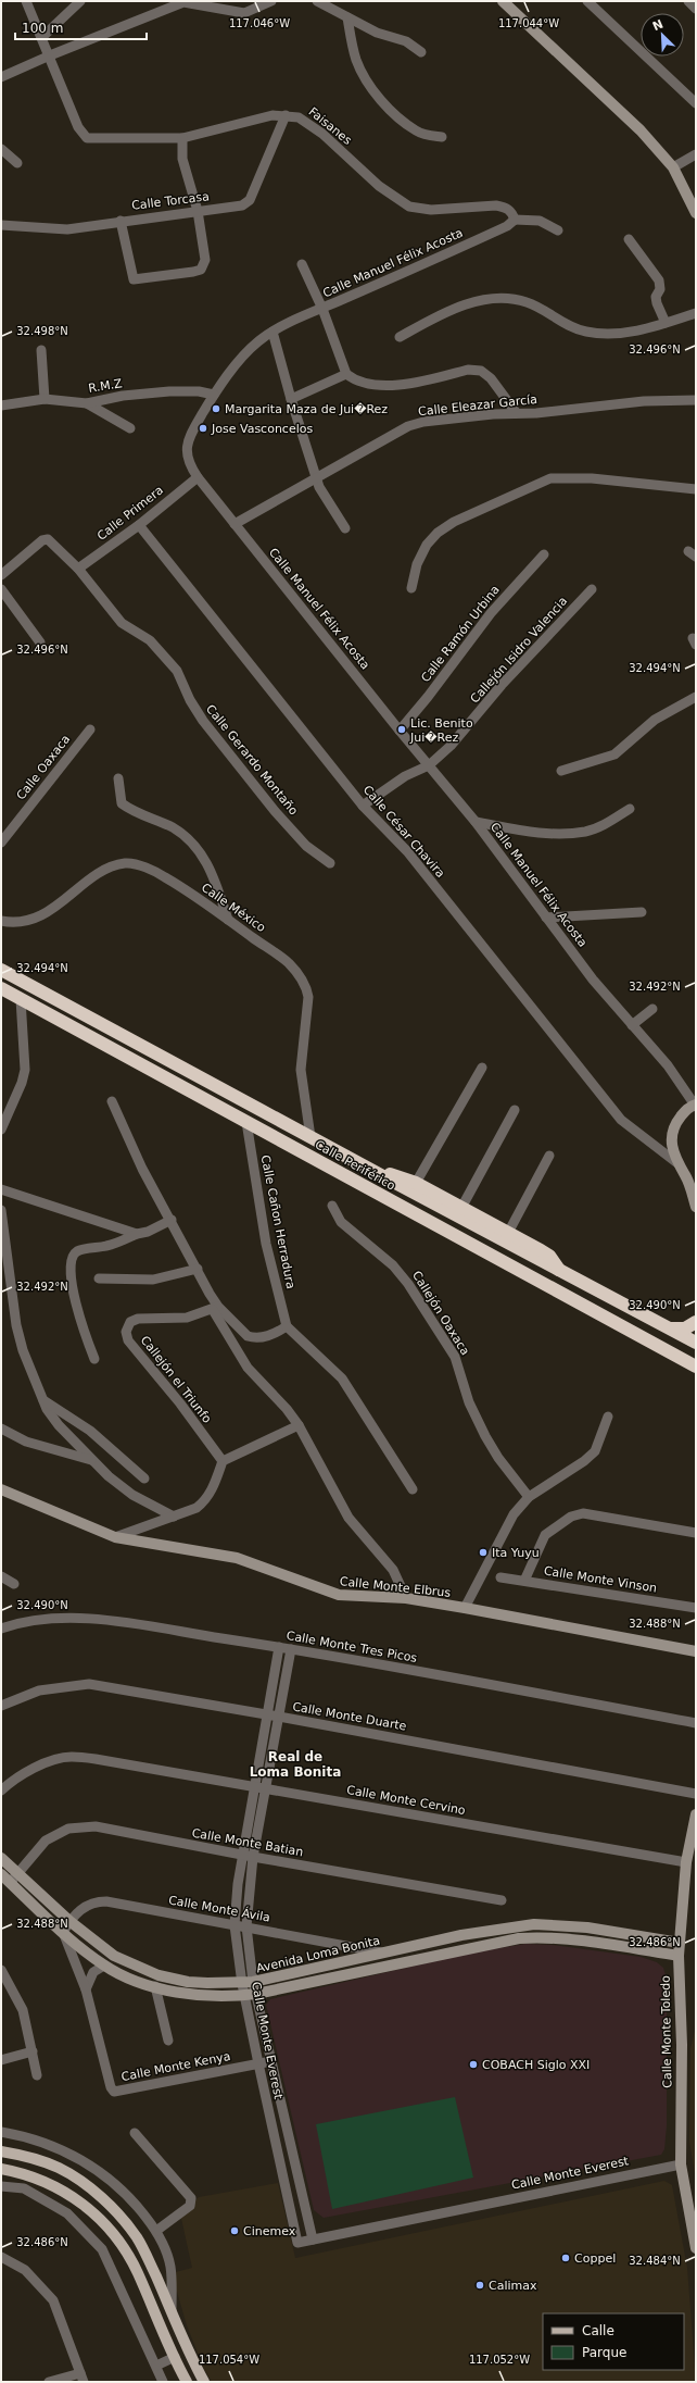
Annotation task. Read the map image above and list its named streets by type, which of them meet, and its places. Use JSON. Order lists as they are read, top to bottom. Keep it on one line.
{"streets":{"highway":["Calle Periférico"],"main road":["Calle Monte Elbrus","Avenida Loma Bonita","Calle Monte Toledo"],"street":["Faisanes","Calle Torcasa","Calle Manuel Félix Acosta","R.M.Z","Calle Eleazar García","Calle Primera","Calle Ramón Urbina","Callejón Isidro Valencia","Calle Gerardo Montaño","Calle Oaxaca","Calle César Chavira","Calle México","Calle Cañon Herradura","Callejón Oaxaca","Callejón el Triunfo","Calle Monte Vinson","Calle Monte Tres Picos","Calle Monte Duarte","Calle Monte Cervino","Calle Monte Batian","Calle Monte Ávila","Calle Monte Everest","Calle Monte Kenya"]},"crossings":[["Faisanes","Calle Torcasa"],["Faisanes","Calle Manuel Félix Acosta"],["Calle Manuel Félix Acosta","R.M.Z"],["Calle Manuel Félix Acosta","Calle Eleazar García"],["Calle Manuel Félix Acosta","Calle Primera"],["Calle Manuel Félix Acosta","Calle Ramón Urbina"],["Calle Manuel Félix Acosta","Callejón Isidro Valencia"],["Calle Primera","Calle Gerardo Montaño"],["Calle Primera","Calle César Chavira"],["Callejón Isidro Valencia","Calle César Chavira"],["Calle México","Calle Periférico"],["Calle Periférico","Calle Cañon Herradura"],["Calle Monte Tres Picos","Calle Monte Everest"],["Calle Monte Duarte","Calle Monte Everest"],["Calle Monte Cervino","Calle Monte Toledo"],["Calle Monte Cervino","Calle Monte Everest"],["Calle Monte Batian","Avenida Loma Bonita"],["Calle Monte Batian","Calle Monte Everest"],["Calle Monte Ávila","Avenida Loma Bonita"],["Calle Monte Ávila","Calle Monte Everest"],["Calle Monte Ávila","Calle Monte Kenya"],["Avenida Loma Bonita","Calle Monte Toledo"],["Avenida Loma Bonita","Calle Monte Everest"],["Avenida Loma Bonita","Calle Monte Kenya"],["Calle Monte Toledo","Calle Monte Everest"],["Calle Monte Everest","Calle Monte Kenya"]],"districts":["Real de Loma Bonita"],"places":["Margarita Maza de Jui�Rez","Jose Vasconcelos","Lic. Benito Jui�Rez","Ita Yuyu","COBACH Siglo XXI","Cinemex","Coppel","Calimax"],"legend":["Calle","Parque"],"scale_bar":"100 m","north":"top left","coordinates":["117.046°W","117.044°W","32.498°N","32.496°N","32.494°N","32.492°N","32.490°N","32.488°N","32.486°N","32.484°N","117.054°W","117.052°W"]}
